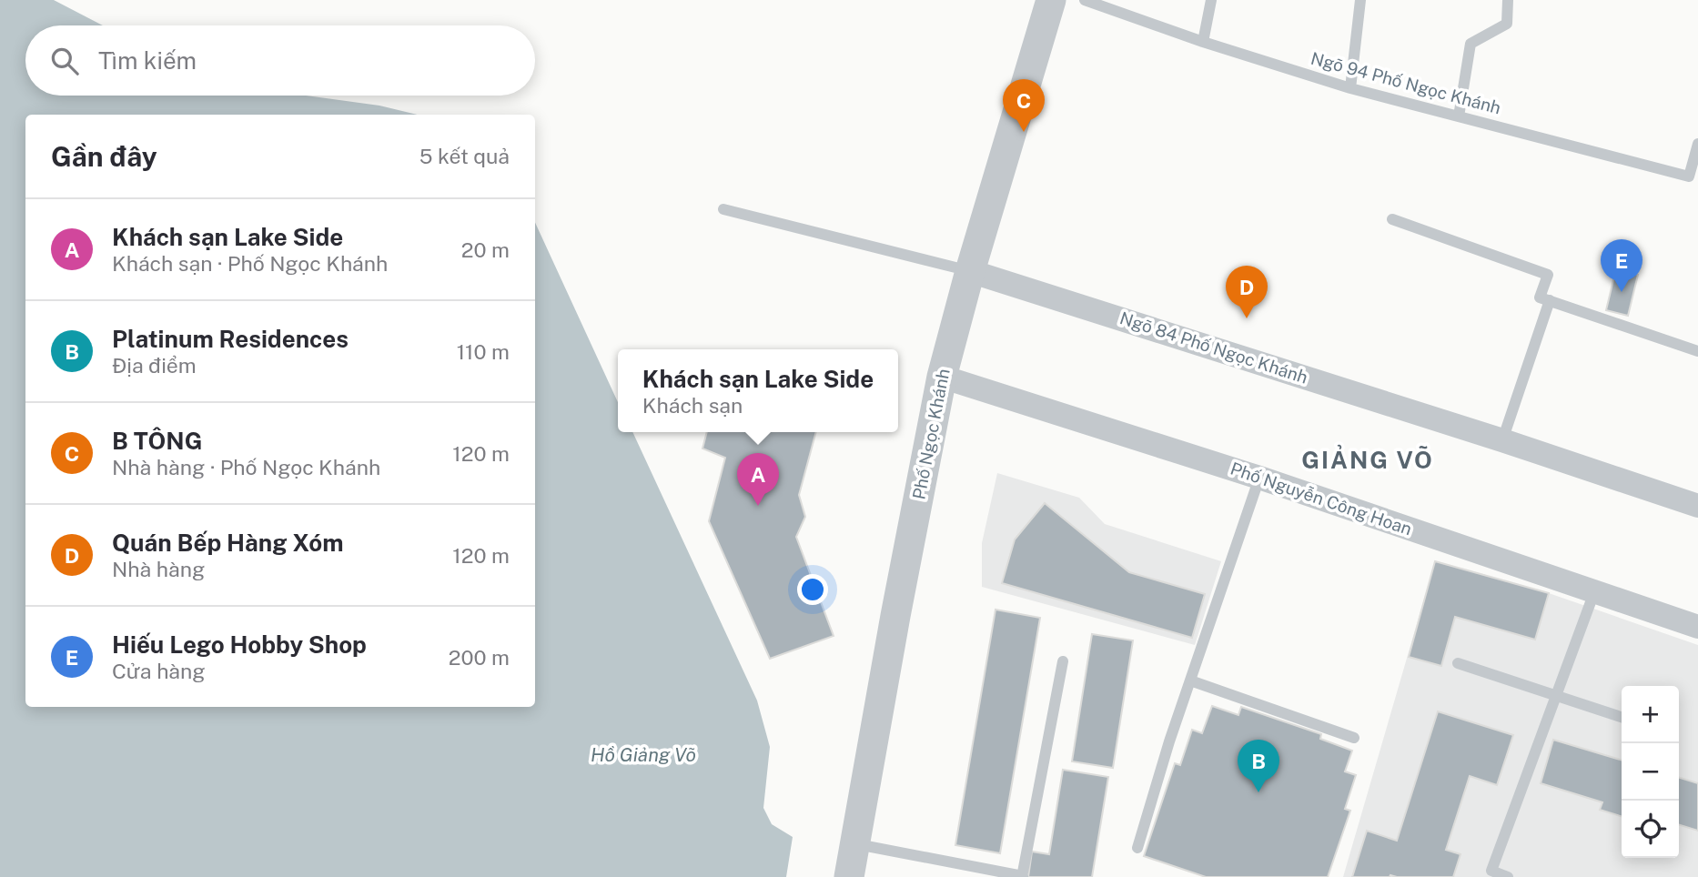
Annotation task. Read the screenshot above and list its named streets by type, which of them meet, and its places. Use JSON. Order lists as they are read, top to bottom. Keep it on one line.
{"streets":{"street":["Ngõ 84 Phố Ngọc Khánh","Phố Ngọc Khánh","Phố Nguyễn Công Hoan"],"lane":["Ngõ 94 Phố Ngọc Khánh"]},"crossings":[["Ngõ 84 Phố Ngọc Khánh","Phố Ngọc Khánh"],["Phố Ngọc Khánh","Phố Nguyễn Công Hoan"]],"districts":["GIẢNG VÕ"],"water":["Hồ Giảng Võ"],"page":{"search":"Tìm kiếm","pins":["C","E","D","A","B"],"heading":["Gần đây","5 kết quả"],"list":[{"mark":"A","name":"Khách sạn Lake Side","note":"Khách sạn · Phố Ngọc Khánh","value":"20 m"},{"mark":"B","name":"Platinum Residences","note":"Địa điểm","value":"110 m"},{"mark":"C","name":"B TÔNG","note":"Nhà hàng · Phố Ngọc Khánh","value":"120 m"},{"mark":"D","name":"Quán Bếp Hàng Xóm","note":"Nhà hàng","value":"120 m"},{"mark":"E","name":"Hiếu Lego Hobby Shop","note":"Cửa hàng","value":"200 m"}],"popup":["Khách sạn Lake Side","Khách sạn"],"map_buttons":["+","−"]}}
